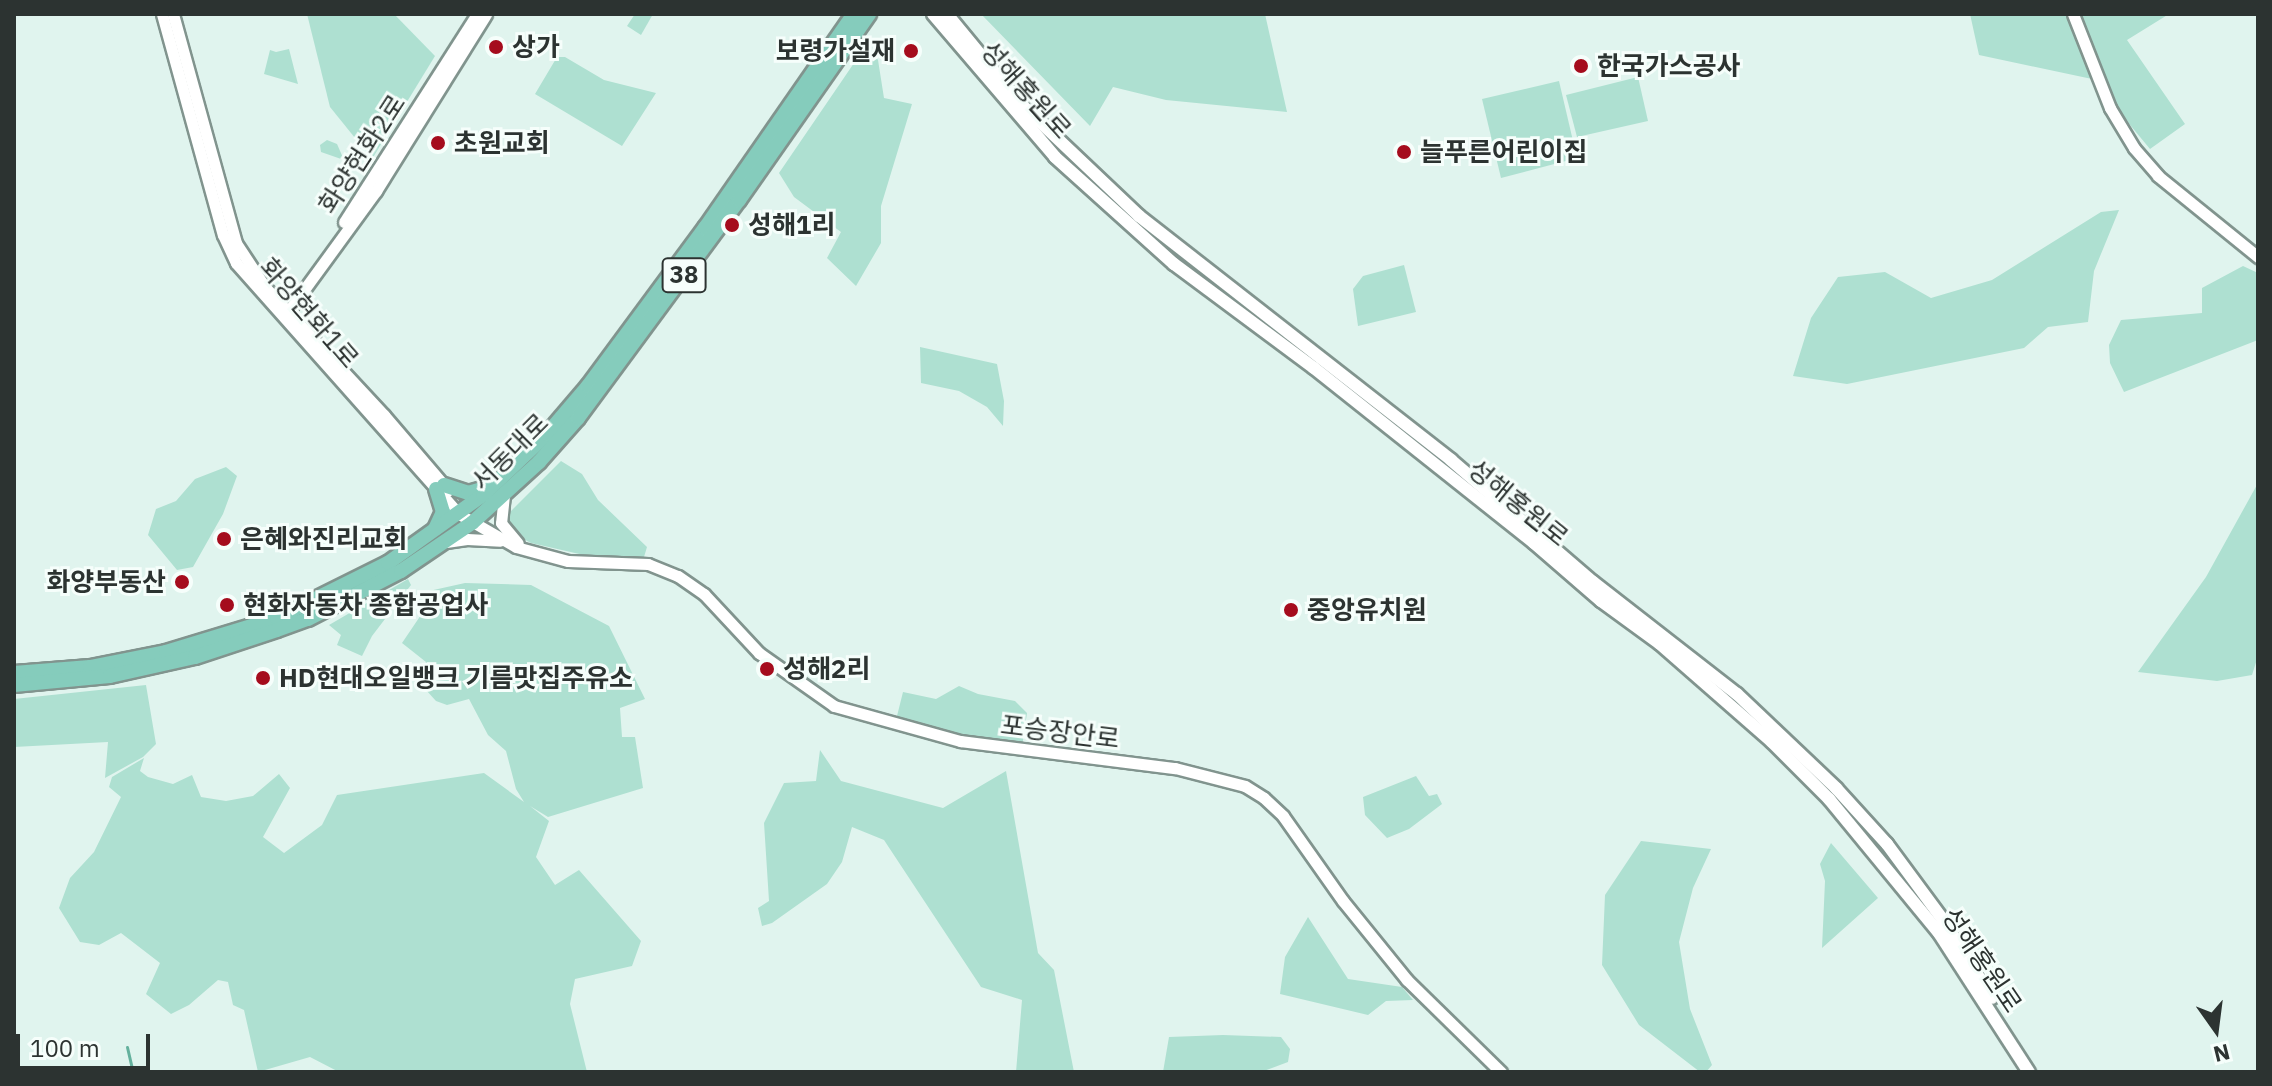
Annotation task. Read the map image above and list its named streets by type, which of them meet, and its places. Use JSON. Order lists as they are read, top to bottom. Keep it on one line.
{"streets":{"main road":["성해홍원로","38","서동대로"],"street":["화양현화2로","화양현화1로","포승장안로"]},"crossings":[["화양현화2로","화양현화1로"],["화양현화1로","서동대로"]],"places":["상가","보령가설재","한국가스공사","초원교회","늘푸른어린이집","성해1리","은혜와진리교회","화양부동산","현화자동차 종합공업사","중앙유치원","성해2리","HD현대오일뱅크 기름맛집주유소"],"scale_bar":"100 m","north":"bottom"}
